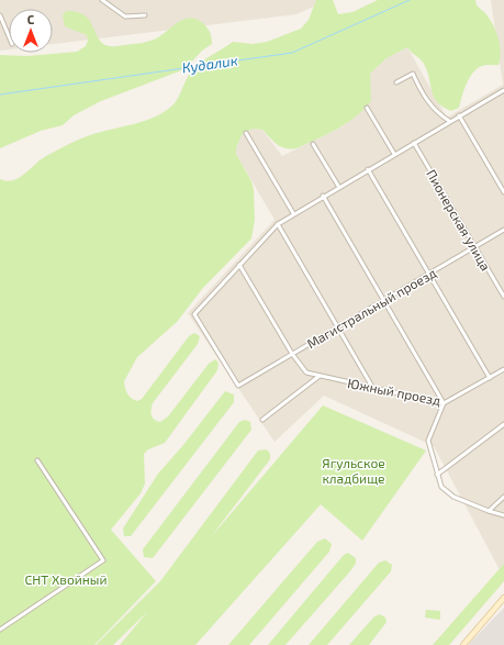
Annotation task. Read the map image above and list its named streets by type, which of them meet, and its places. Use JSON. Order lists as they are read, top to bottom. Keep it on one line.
{"streets":{"street":["Пионерская улица","Магистральный проезд","Южный проезд"]},"crossings":[["Пионерская улица","Магистральный проезд"],["Магистральный проезд","Южный проезд"]],"water":["Кудалик"],"parks":["Ягульское кладбище","СНТ Хвойный"],"north":"top"}
